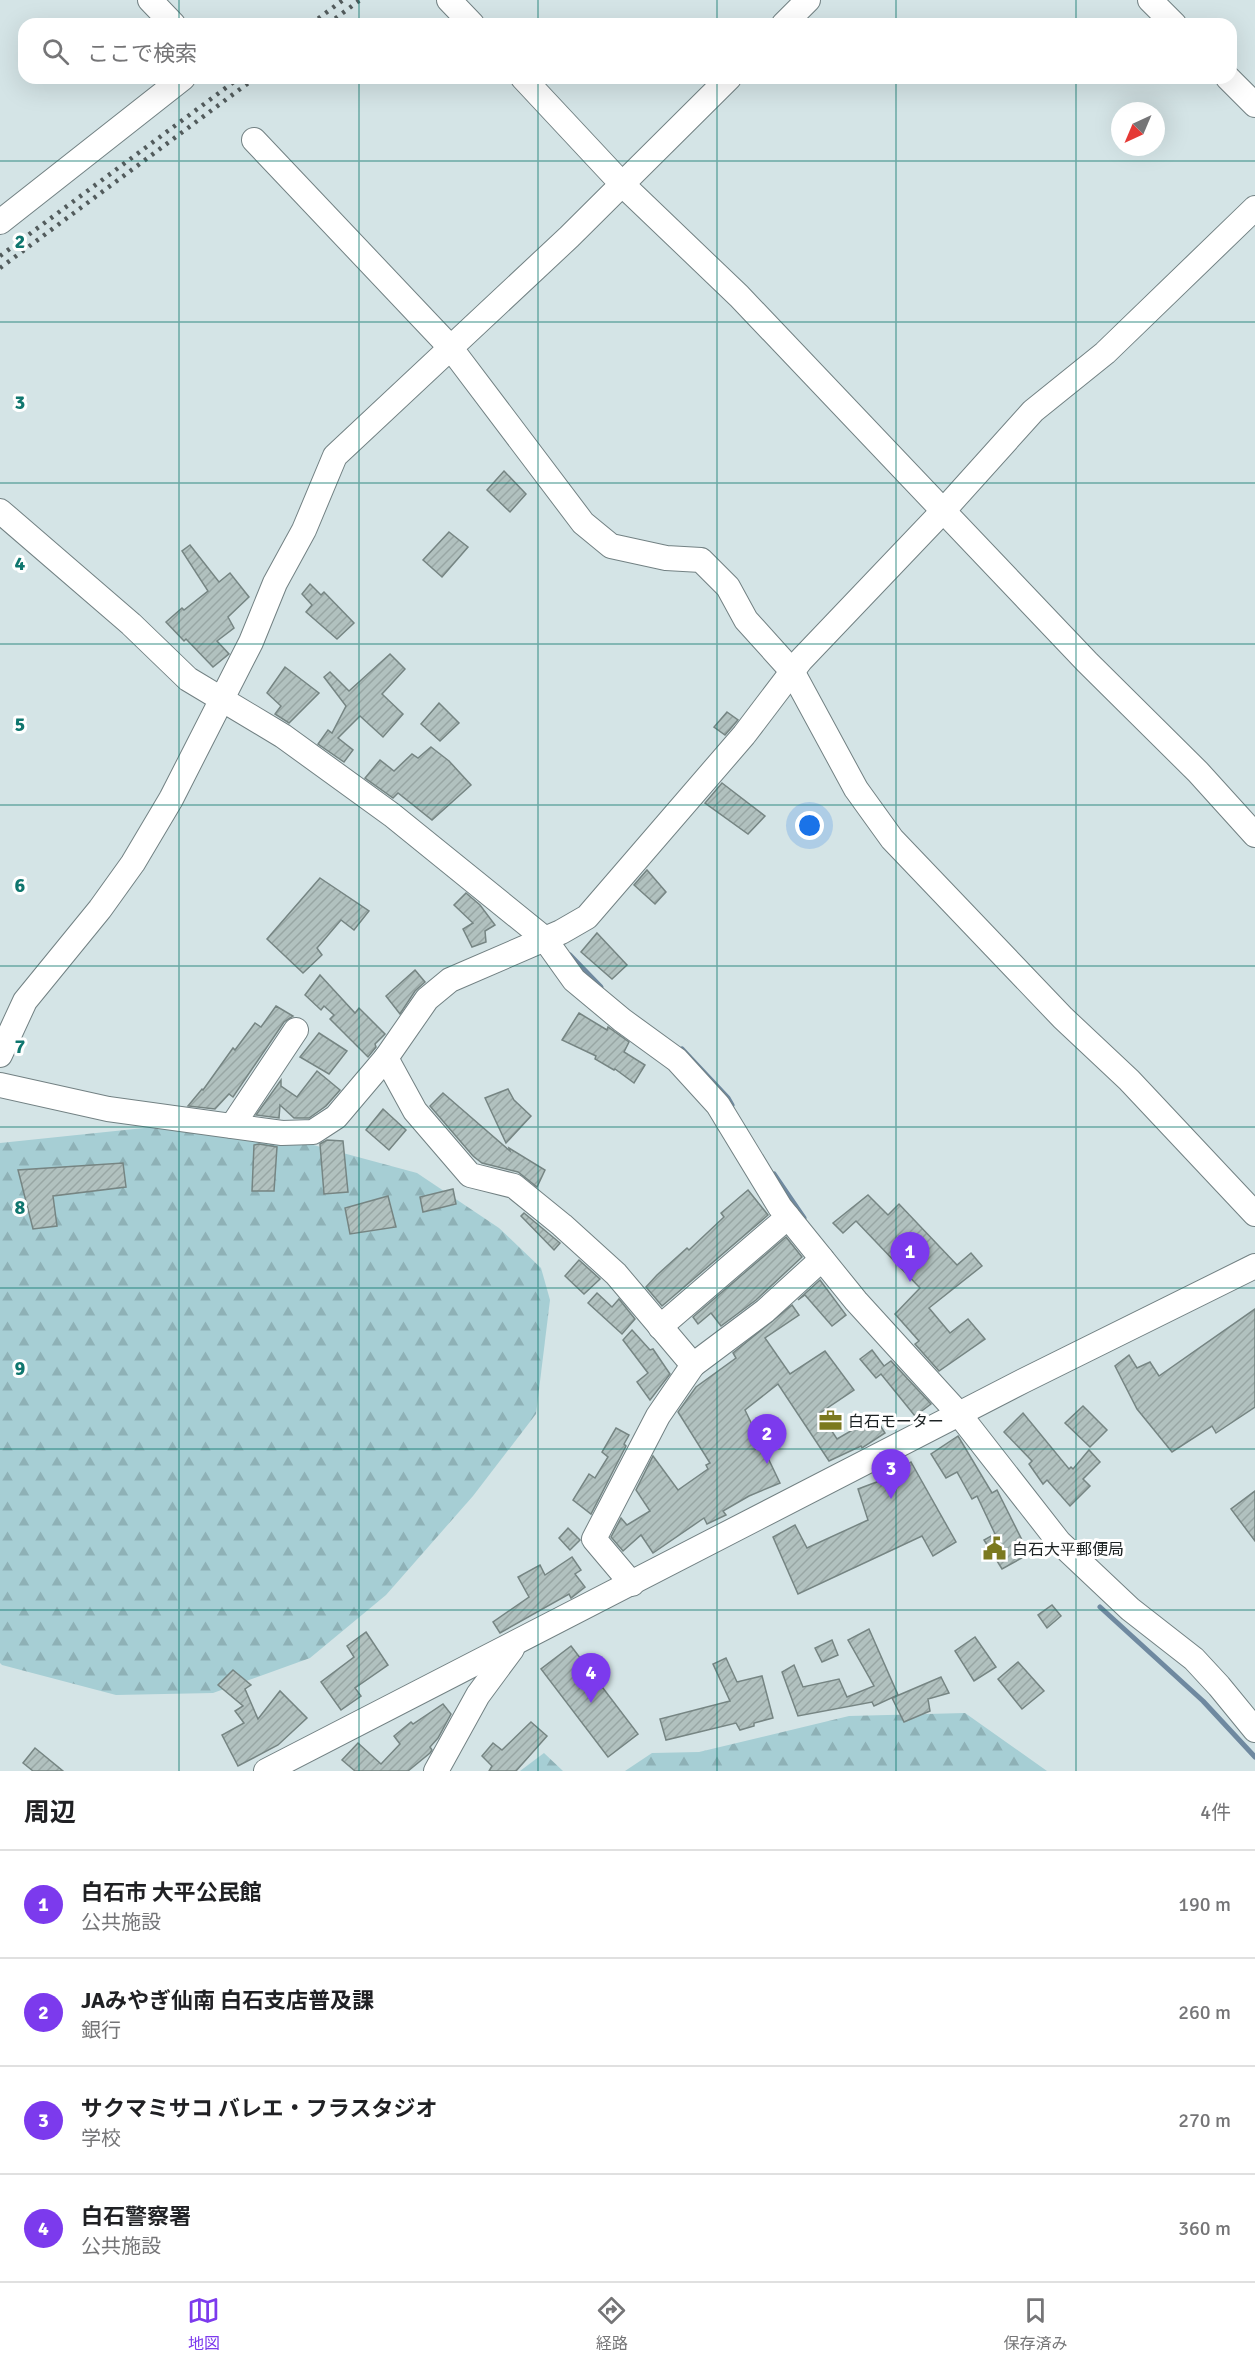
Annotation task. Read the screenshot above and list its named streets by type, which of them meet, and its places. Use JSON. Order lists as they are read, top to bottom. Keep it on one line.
{"places":{"office":["白石モーター"],"public building":["白石大平郵便局"]},"north":"bottom left","page":{"search":"ここで検索","pins":["1","2","3","4"],"heading":["周辺","4件"],"list":[{"mark":"1","name":"白石市 大平公民館","note":"公共施設","value":"190 m"},{"mark":"2","name":"JAみやぎ仙南 白石支店普及課","note":"銀行","value":"260 m"},{"mark":"3","name":"サクマミサコ バレエ・フラスタジオ","note":"学校","value":"270 m"},{"mark":"4","name":"白石警察署","note":"公共施設","value":"360 m"}],"nav":["地図","経路","保存済み"]},"grid":{"rows":["2","3","4","5","6","7","8","9"]}}
